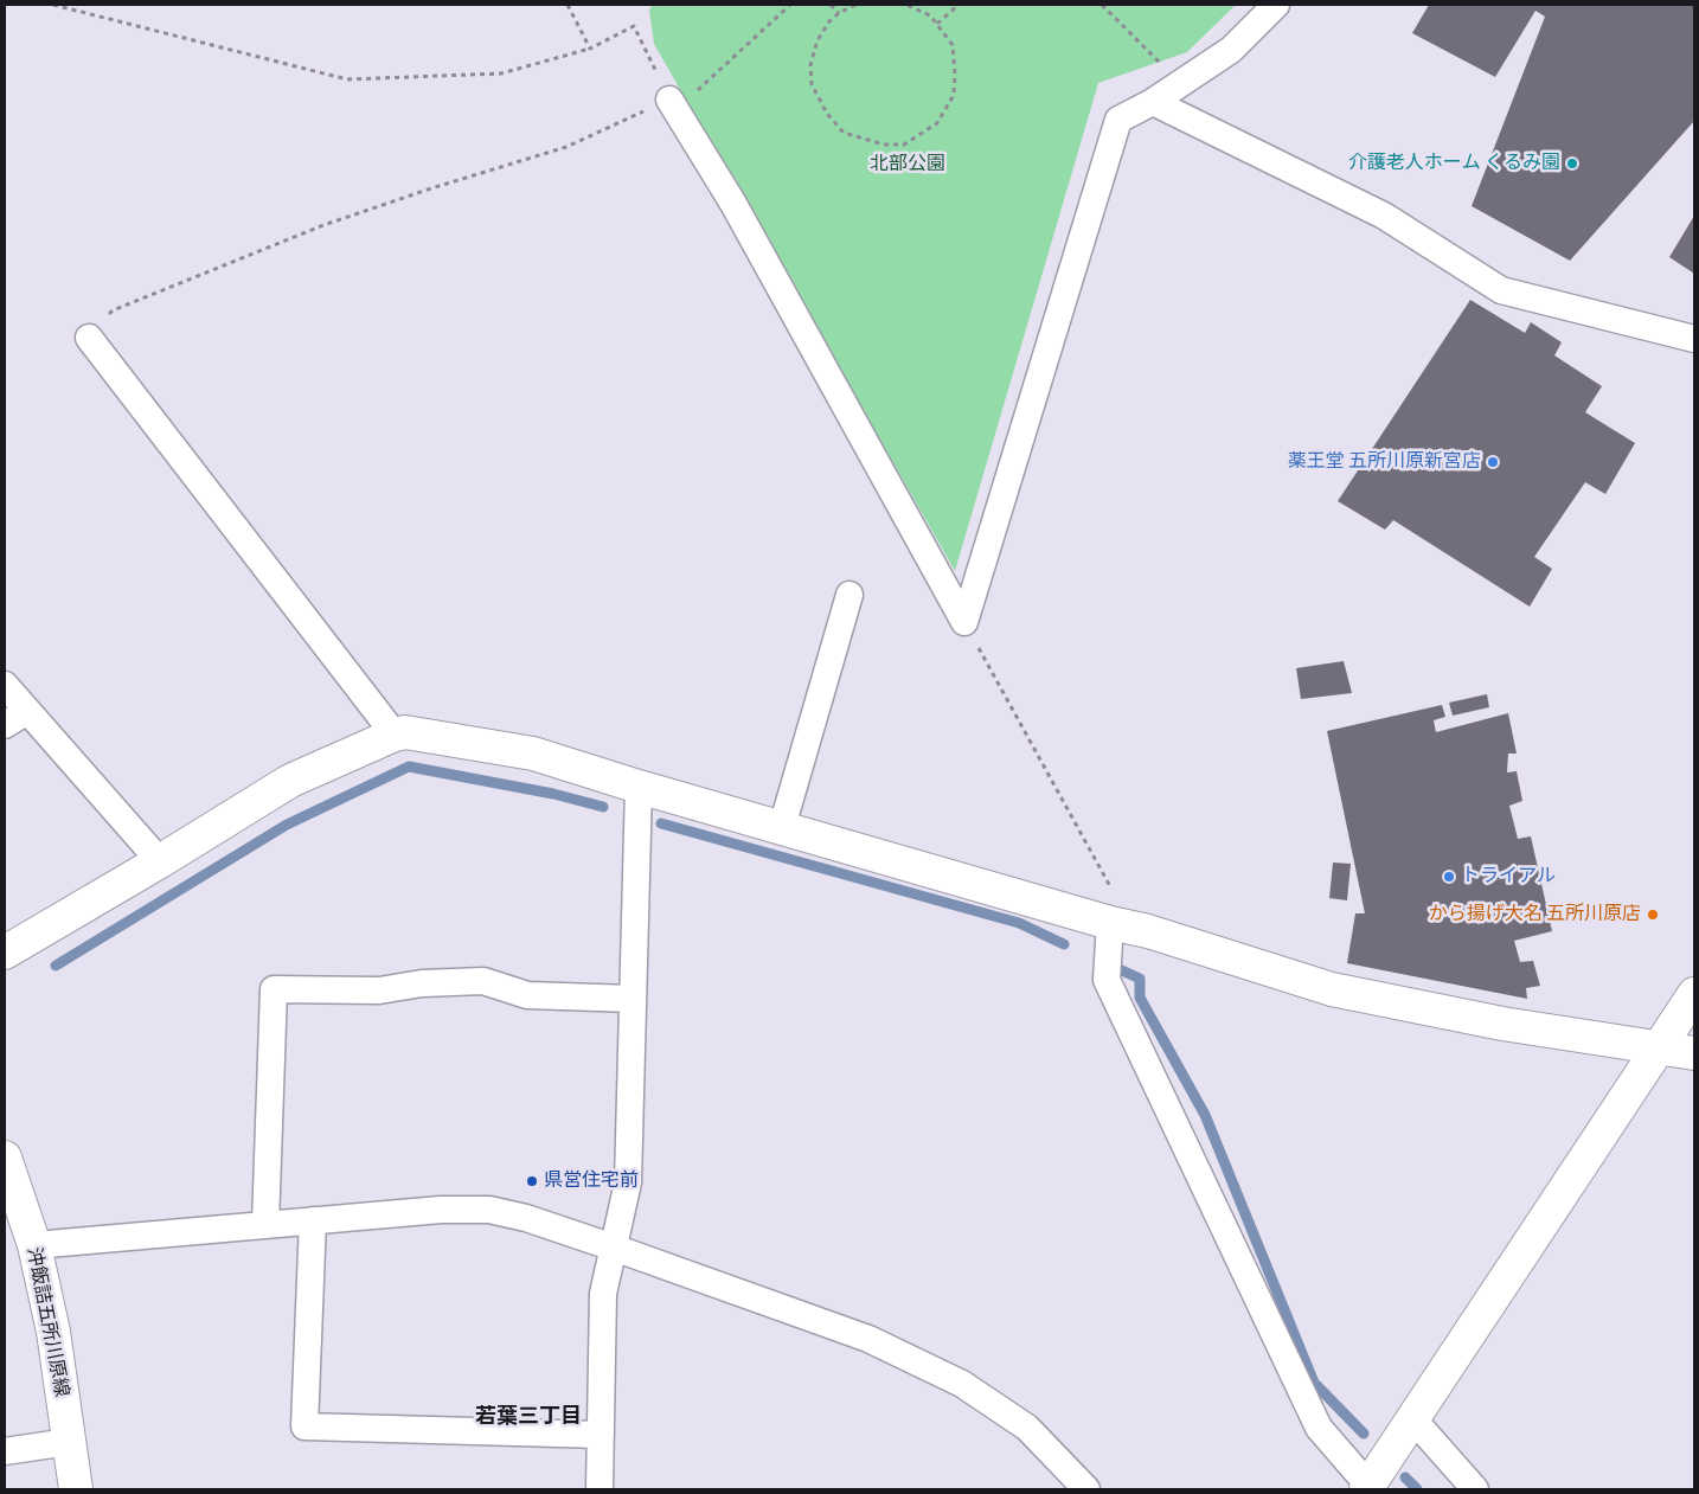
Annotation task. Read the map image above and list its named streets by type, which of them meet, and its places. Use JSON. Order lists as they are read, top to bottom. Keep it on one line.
{"streets":{"street":["沖飯詰五所川原線"]},"districts":["若葉三丁目"],"parks":["北部公園"],"places":["介護老人ホーム くるみ園","薬王堂 五所川原新宮店","トライアル","から揚げ大名 五所川原店","県営住宅前"]}
